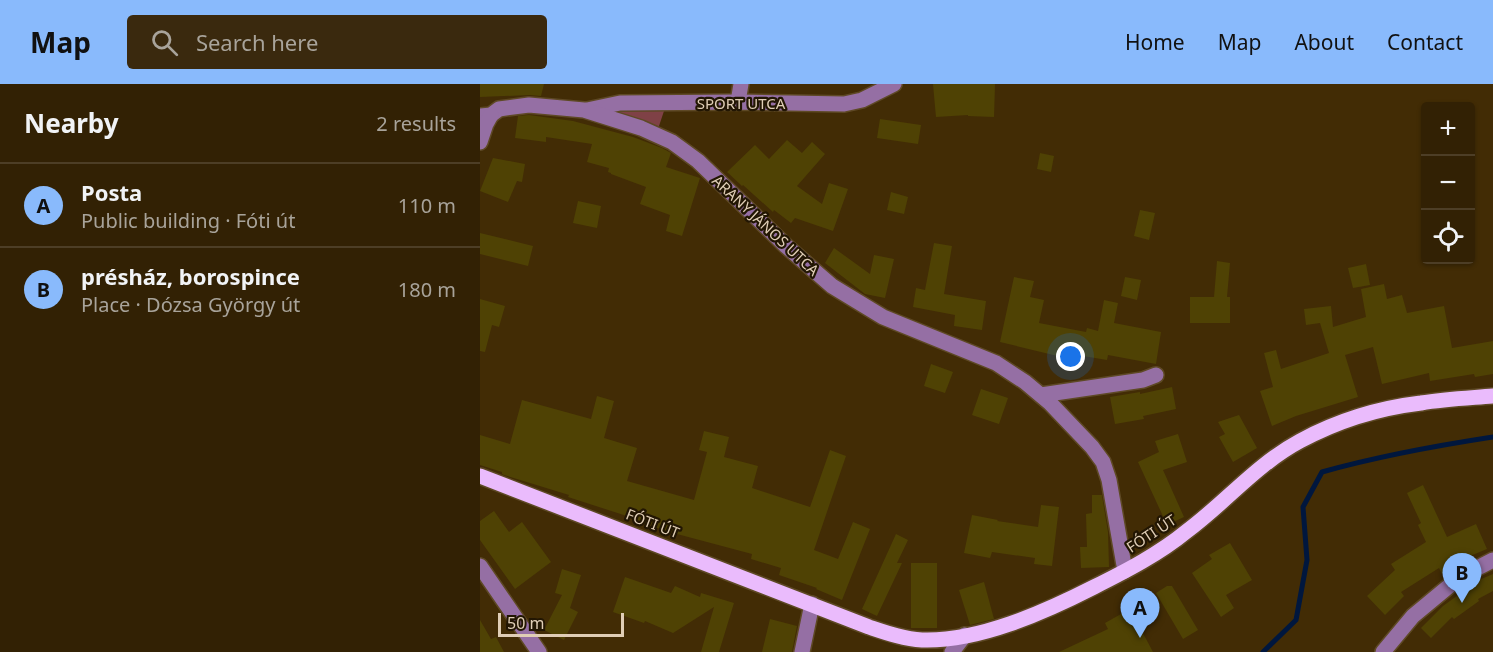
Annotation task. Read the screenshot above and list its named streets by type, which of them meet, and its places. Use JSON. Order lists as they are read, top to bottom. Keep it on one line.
{"streets":{"main road":["FÓTI ÚT"],"street":["SPORT UTCA","ARANY JÁNOS UTCA"]},"crossings":[["SPORT UTCA","ARANY JÁNOS UTCA"],["ARANY JÁNOS UTCA","FÓTI ÚT"]],"scale_bar":"50 m","page":{"header":"Map","search":"Search here","nav":["Home","Map","About","Contact"],"heading":["Nearby","2 results"],"map_buttons":["+","−"],"list":[{"mark":"A","name":"Posta","note":"Public building · Fóti út","value":"110 m"},{"mark":"B","name":"présház, borospince","note":"Place · Dózsa György út","value":"180 m"}],"pins":["B","A"],"scale":"50 m"}}
